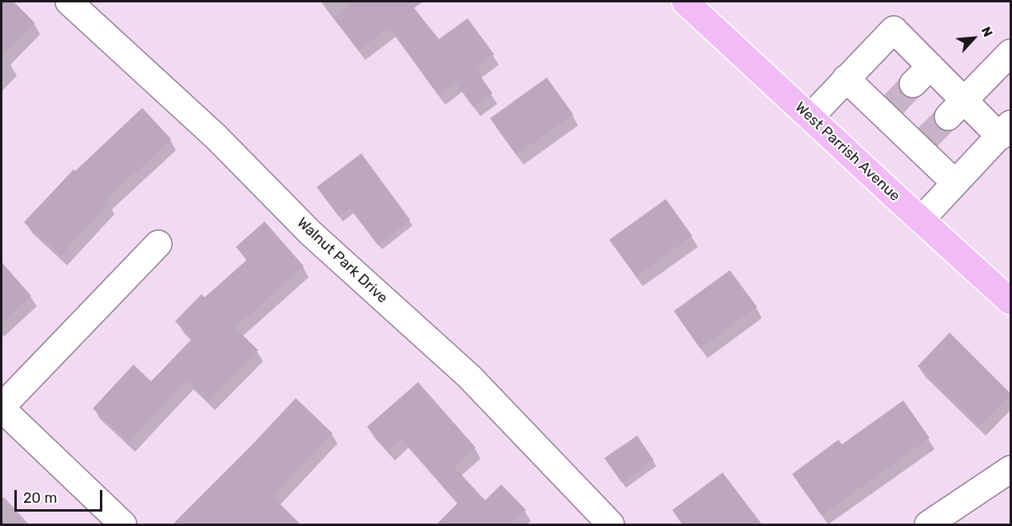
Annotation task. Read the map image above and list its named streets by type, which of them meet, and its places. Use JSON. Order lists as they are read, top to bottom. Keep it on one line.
{"streets":{"main road":["West Parrish Avenue"],"street":["Walnut Park Drive"]},"scale_bar":"20 m","north":"top right"}
